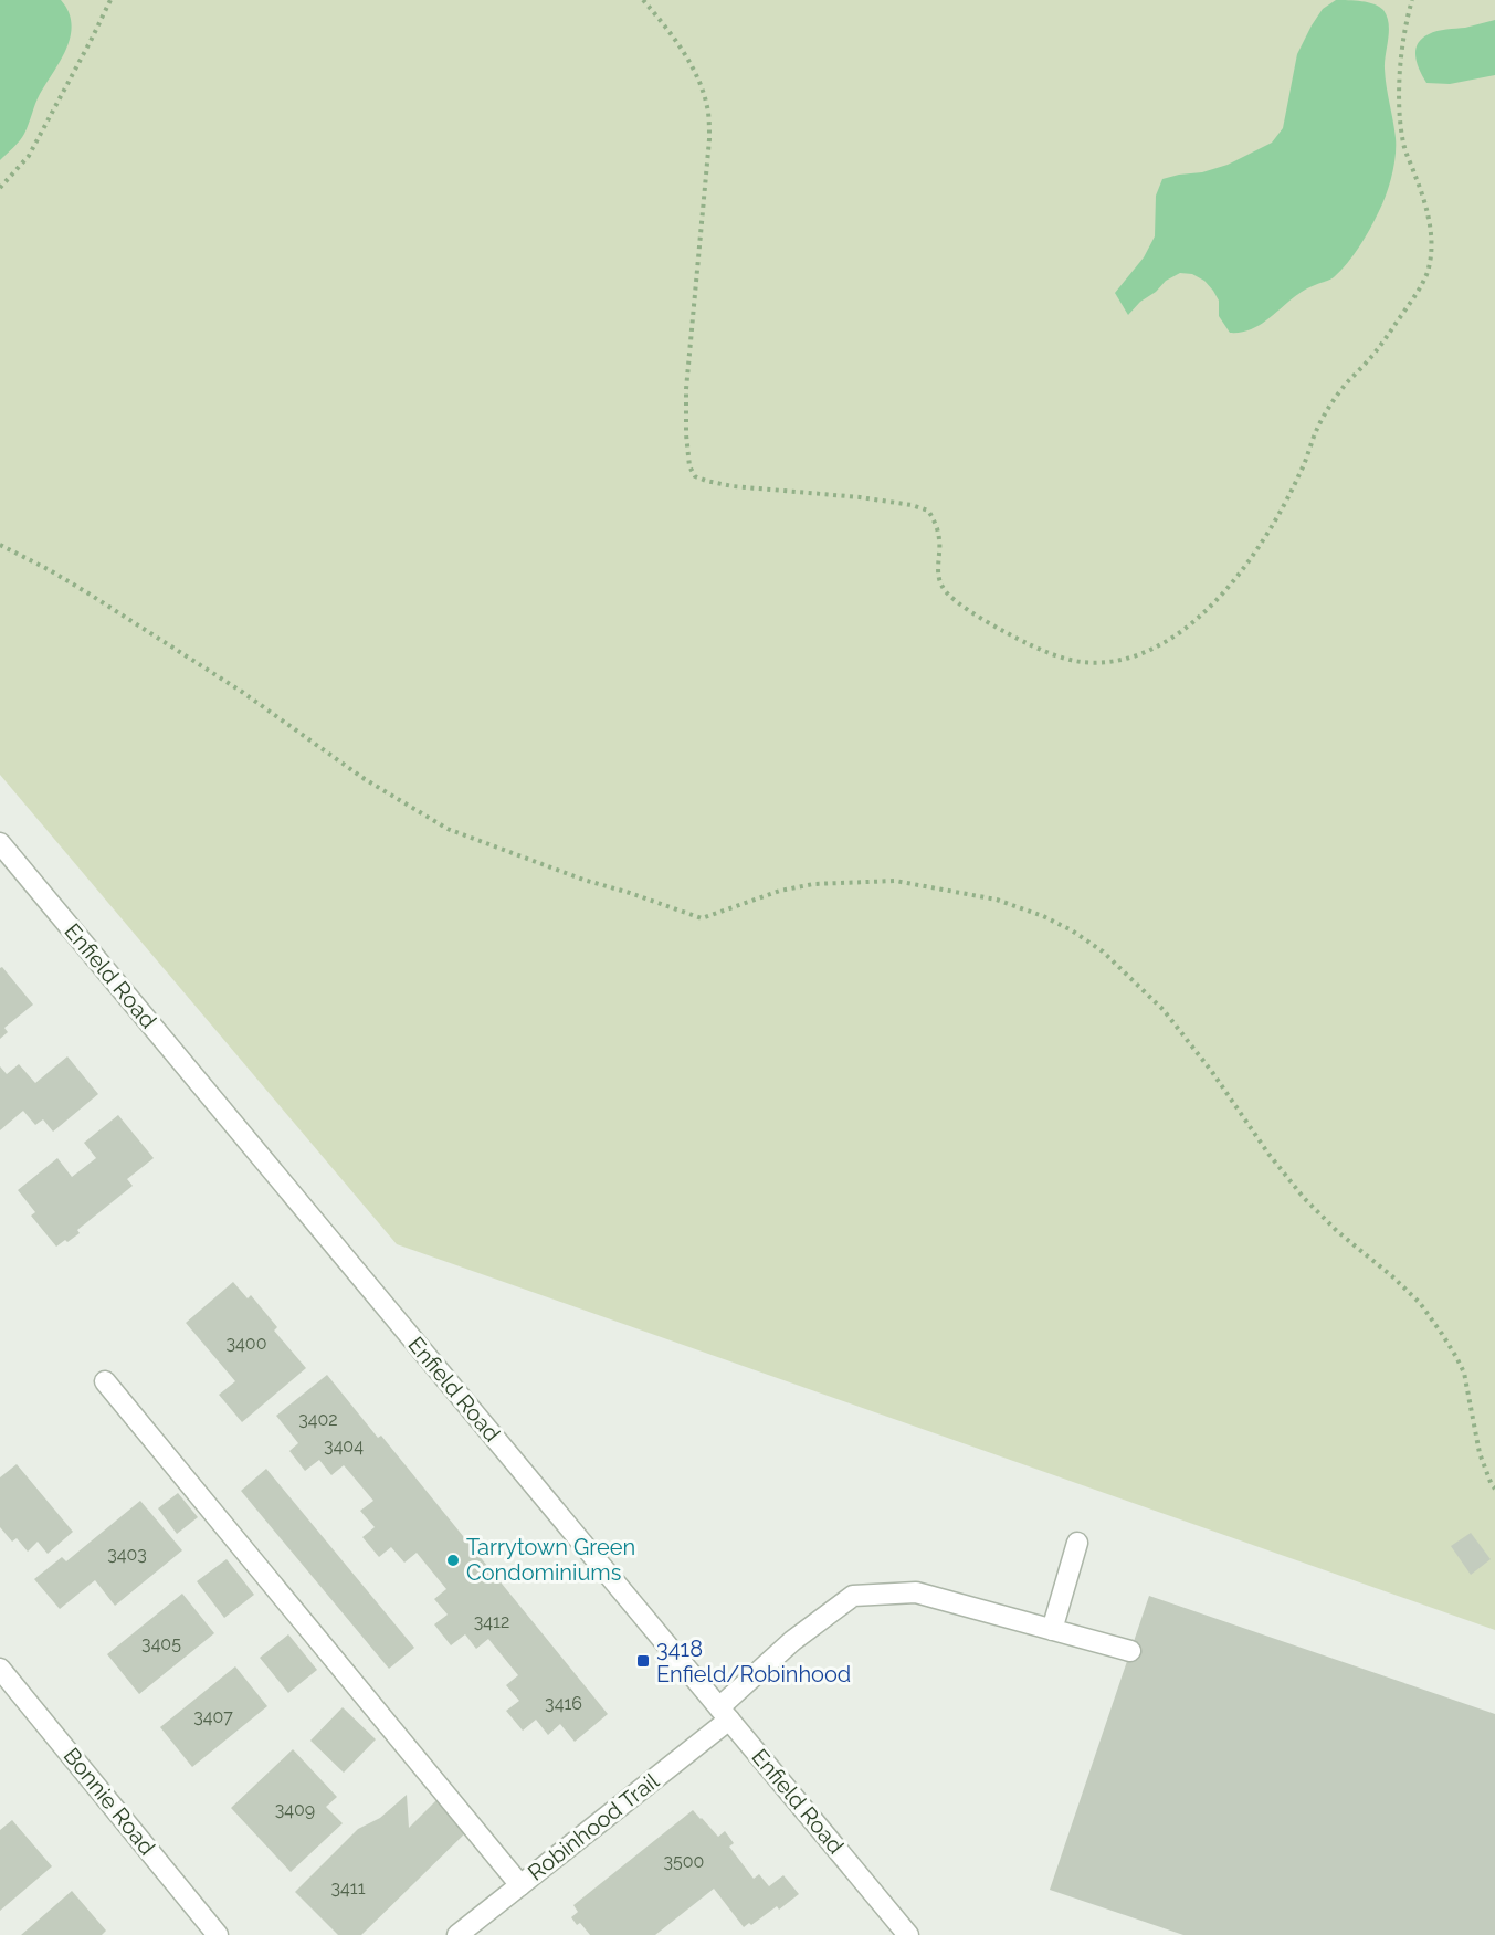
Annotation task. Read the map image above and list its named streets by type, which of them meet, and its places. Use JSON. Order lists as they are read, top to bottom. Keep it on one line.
{"streets":{"street":["Enfield Road","Bonnie Road","Robinhood Trail"]},"crossings":[["Enfield Road","Robinhood Trail"]],"places":{"other":["Tarrytown Green Condominiums"],"transit":["3418 Enfield/Robinhood"]},"house_numbers":["3400","3402","3404","3403","3412","3405","3416","3407","3409","3500","3411"]}
